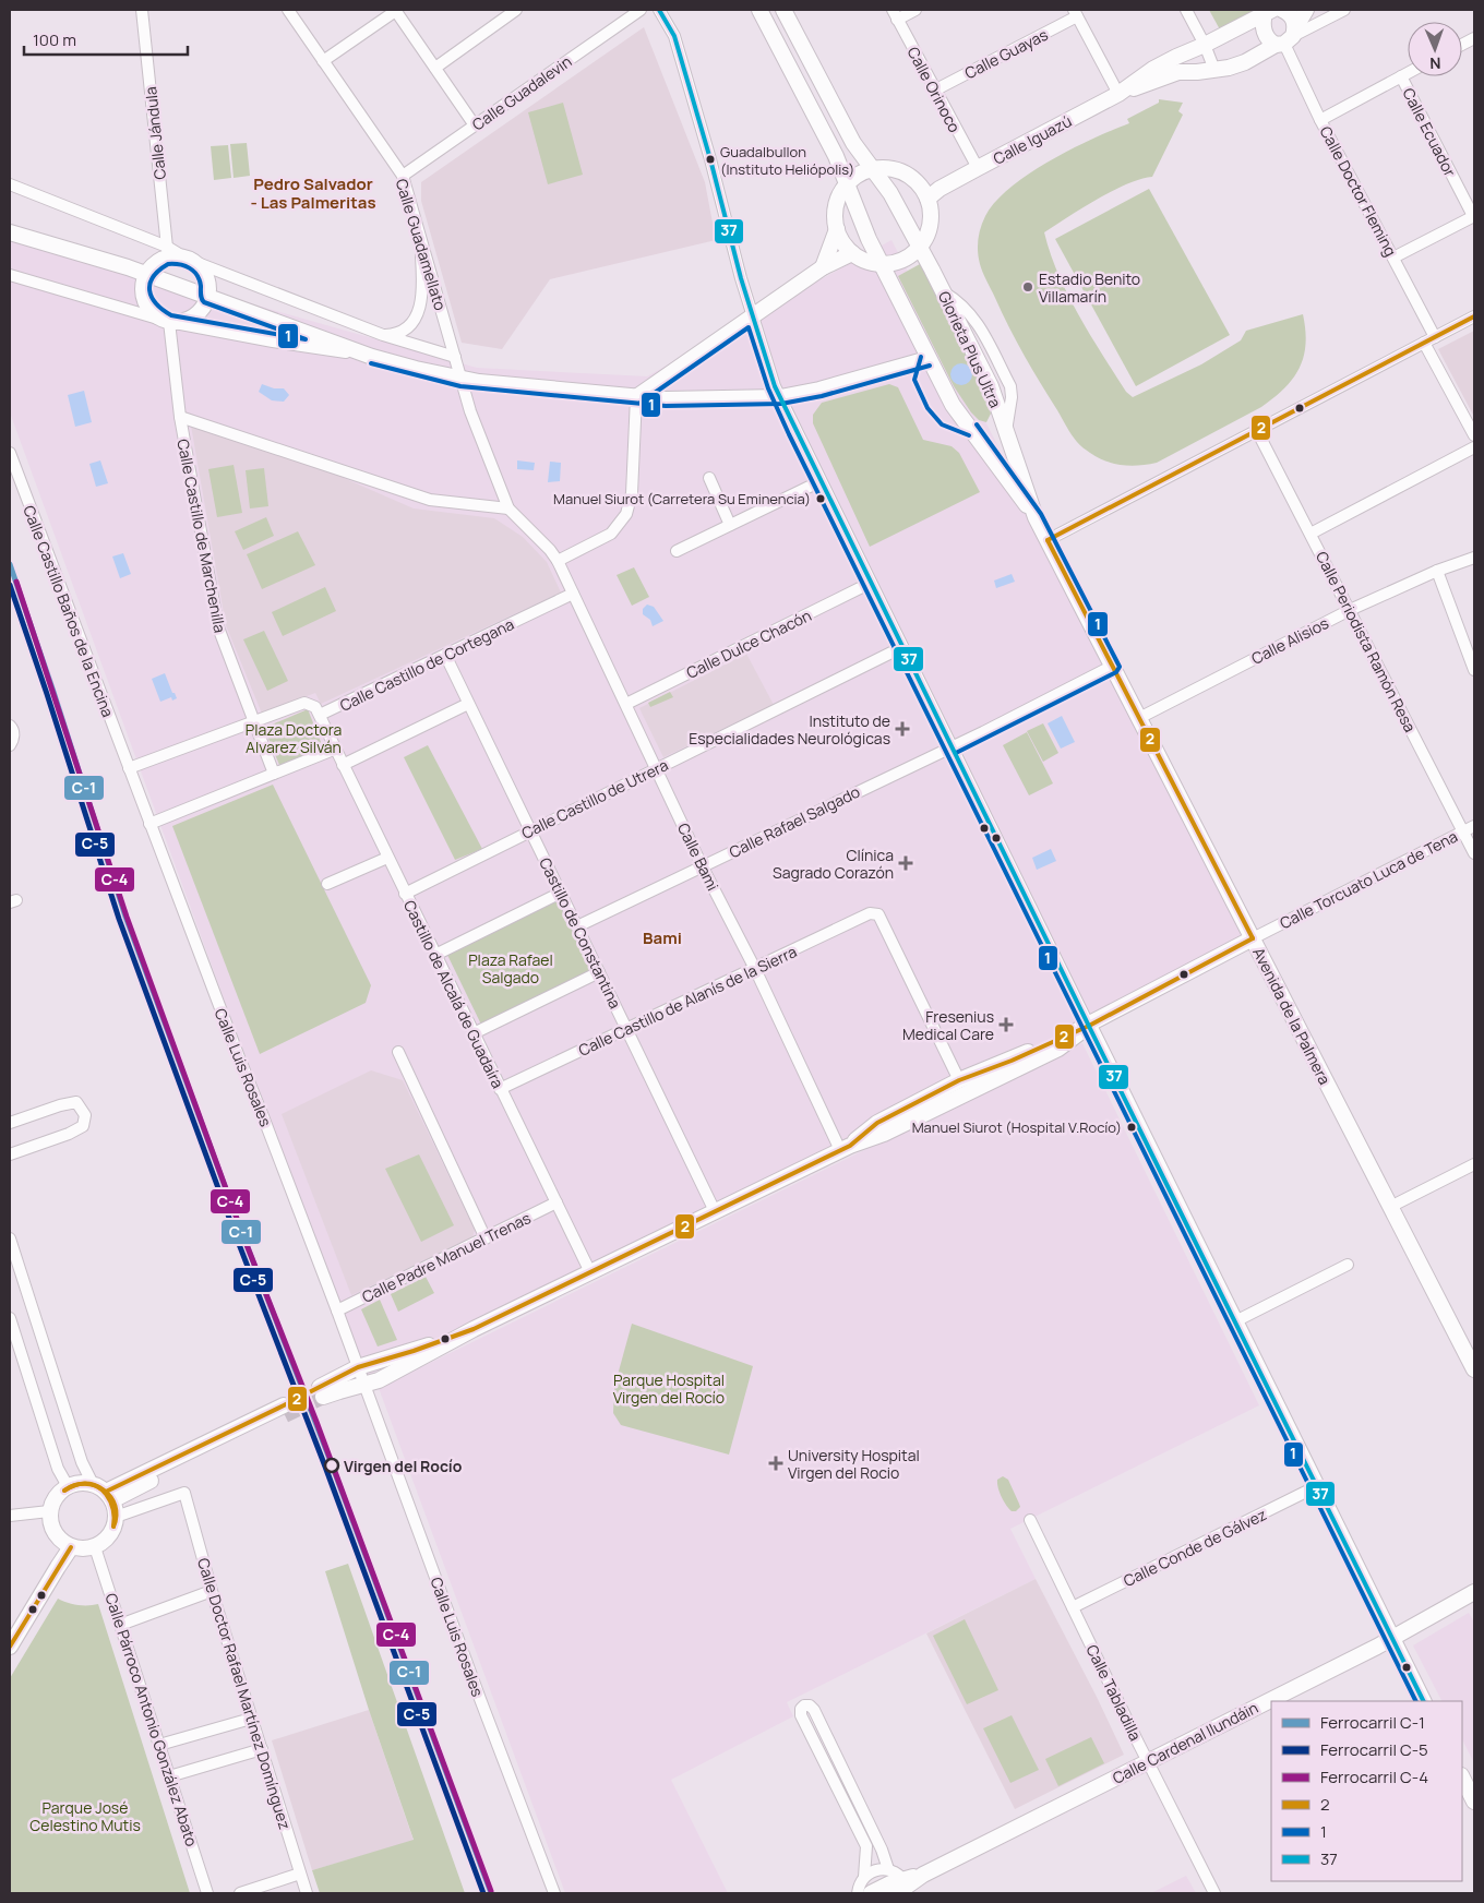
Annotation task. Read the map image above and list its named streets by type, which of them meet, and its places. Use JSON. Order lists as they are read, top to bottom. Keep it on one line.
{"streets":{"main road":["Calle Iguazú","Glorieta Plus Ultra","Calle Torcuato Luca de Tena","Avenida de la Palmera","Calle Cardenal Ilundáin"],"street":["Calle Guayas","Calle Orinoco","Calle Guadalevin","Calle Ecuador","Calle Jándula","Calle Doctor Fleming","Calle Guadamellato","Calle Castillo de Marchenilla","Calle Castillo Baños de la Encina","Calle Alisios","Calle Periodista Ramón Resa","Calle Dulce Chacón","Calle Castillo de Cortegana","Calle Castillo de Utrera","Calle Rafael Salgado","Calle Bami","Castillo de Constantina","Castillo de Alcalá de Guadaíra","Calle Castillo de Alanís de la Sierra","Calle Luis Rosales","Calle Padre Manuel Trenas","Calle Conde de Gálvez","Calle Tabladilla","Calle Doctor Rafael Martínez Domínguez","Calle Párroco Antonio González Abato"]},"crossings":[["Calle Guayas","Calle Orinoco"],["Calle Orinoco","Calle Iguazú"],["Calle Guadalevin","Calle Guadamellato"],["Calle Iguazú","Calle Doctor Fleming"],["Calle Guadamellato","Calle Bami"],["Glorieta Plus Ultra","Avenida de la Palmera"],["Calle Castillo Baños de la Encina","Calle Luis Rosales"],["Calle Alisios","Calle Periodista Ramón Resa"],["Calle Alisios","Avenida de la Palmera"],["Calle Periodista Ramón Resa","Calle Torcuato Luca de Tena"],["Calle Dulce Chacón","Calle Bami"],["Calle Castillo de Cortegana","Calle Bami"],["Calle Castillo de Cortegana","Castillo de Constantina"],["Calle Castillo de Cortegana","Castillo de Alcalá de Guadaíra"],["Calle Castillo de Utrera","Calle Bami"],["Calle Castillo de Utrera","Castillo de Constantina"],["Calle Castillo de Utrera","Castillo de Alcalá de Guadaíra"],["Calle Rafael Salgado","Calle Bami"],["Calle Rafael Salgado","Castillo de Constantina"],["Calle Rafael Salgado","Avenida de la Palmera"],["Calle Bami","Calle Torcuato Luca de Tena"],["Calle Bami","Calle Castillo de Alanís de la Sierra"],["Calle Torcuato Luca de Tena","Castillo de Constantina"],["Calle Torcuato Luca de Tena","Castillo de Alcalá de Guadaíra"],["Calle Torcuato Luca de Tena","Calle Castillo de Alanís de la Sierra"],["Calle Torcuato Luca de Tena","Avenida de la Palmera"],["Calle Torcuato Luca de Tena","Calle Luis Rosales"],["Castillo de Constantina","Calle Castillo de Alanís de la Sierra"],["Castillo de Alcalá de Guadaíra","Calle Castillo de Alanís de la Sierra"],["Castillo de Alcalá de Guadaíra","Calle Padre Manuel Trenas"],["Calle Luis Rosales","Calle Padre Manuel Trenas"],["Calle Conde de Gálvez","Calle Tabladilla"],["Calle Tabladilla","Calle Cardenal Ilundáin"],["Calle Doctor Rafael Martínez Domínguez","Calle Párroco Antonio González Abato"]],"districts":["Pedro Salvador - Las Palmeritas","Bami"],"parks":["Plaza Doctora Alvarez Silván","Plaza Rafael Salgado","Parque Hospital Virgen del Rocío","Parque José Celestino Mutis"],"places":{"other":["Guadalbullon (Instituto Heliópolis)","Estadio Benito Villamarín","Manuel Siurot (Carretera Su Eminencia)","Manuel Siurot (Hospital V.Rocío)","Virgen del Rocío"],"health":["Instituto de Especialidades Neurológicas","Clínica Sagrado Corazón","Fresenius Medical Care","University Hospital Virgen del Rocio"]},"lines":["transit line 37","transit line 1","transit line 2","rail line C-1","rail line C-4","rail line C-5"],"legend":["Ferrocarril C-1","Ferrocarril C-5","Ferrocarril C-4","2","1","37"],"scale_bar":"100 m","north":"bottom"}
